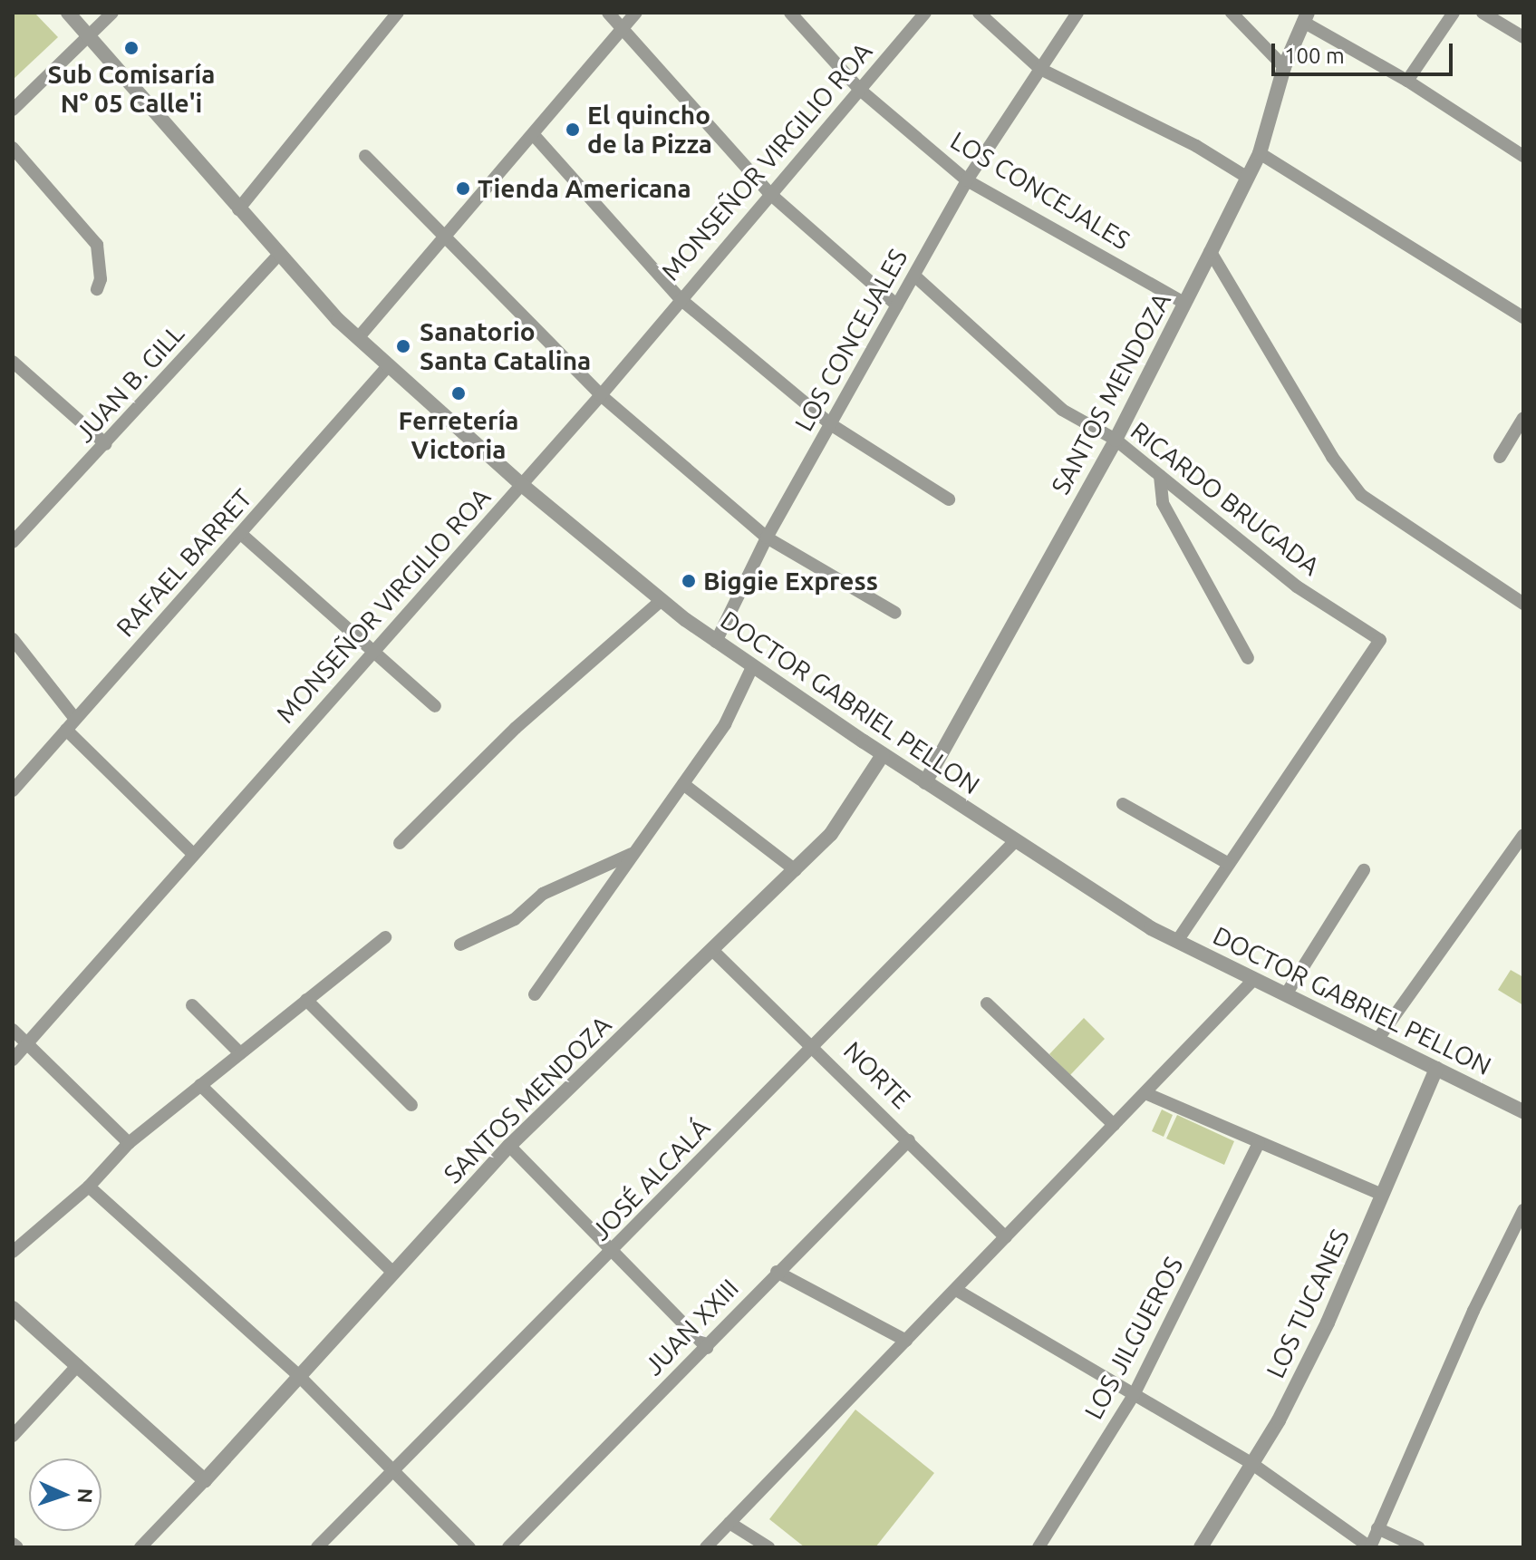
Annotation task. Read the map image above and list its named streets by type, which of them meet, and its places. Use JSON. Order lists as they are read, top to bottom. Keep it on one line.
{"streets":{"street":["MONSEÑOR VIRGILIO ROA","LOS CONCEJALES","JUAN B. GILL","SANTOS MENDOZA","RICARDO BRUGADA","RAFAEL BARRET","DOCTOR GABRIEL PELLON","NORTE","JOSÉ ALCALÁ","LOS TUCANES","JUAN XXIII","LOS JILGUEROS"]},"crossings":[["MONSEÑOR VIRGILIO ROA","LOS CONCEJALES"],["MONSEÑOR VIRGILIO ROA","DOCTOR GABRIEL PELLON"],["LOS CONCEJALES","SANTOS MENDOZA"],["LOS CONCEJALES","RICARDO BRUGADA"],["LOS CONCEJALES","DOCTOR GABRIEL PELLON"],["JUAN B. GILL","DOCTOR GABRIEL PELLON"],["SANTOS MENDOZA","RICARDO BRUGADA"],["SANTOS MENDOZA","DOCTOR GABRIEL PELLON"],["SANTOS MENDOZA","NORTE"],["RAFAEL BARRET","DOCTOR GABRIEL PELLON"],["DOCTOR GABRIEL PELLON","JOSÉ ALCALÁ"],["DOCTOR GABRIEL PELLON","LOS TUCANES"],["NORTE","JOSÉ ALCALÁ"],["NORTE","JUAN XXIII"]],"places":["Sub Comisaría N° 05 Calle'i","El quincho de la Pizza","Tienda Americana","Sanatorio Santa Catalina","Ferretería Victoria","Biggie Express"],"scale_bar":"100 m","north":"right"}
